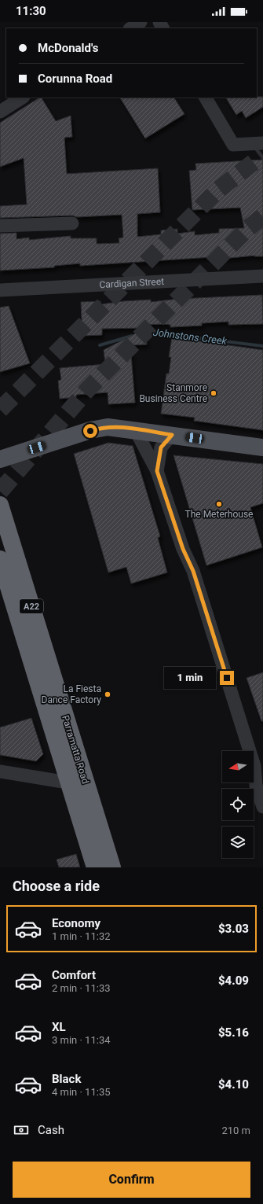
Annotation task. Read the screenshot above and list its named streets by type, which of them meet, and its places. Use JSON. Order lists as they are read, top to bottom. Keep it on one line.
{"streets":{"highway":["A22","Parramatta Road"],"street":["Cardigan Street"]},"water":["Johnstons Creek"],"places":["Stanmore Business Centre","The Meterhouse","La Fiesta Dance Factory"],"north":"left","page":{"status":"11:30","banner":["McDonald's","Corunna Road"],"bubble":"1 min","heading":"Choose a ride","list":[{"name":"Economy","note":"1 min · 11:32","value":"$3.03"},{"name":"Comfort","note":"2 min · 11:33","value":"$4.09"},{"name":"XL","note":"3 min · 11:34","value":"$5.16"},{"name":"Black","note":"4 min · 11:35","value":"$4.10"}],"pay":["Cash","210 m"],"buttons":"Confirm"}}
